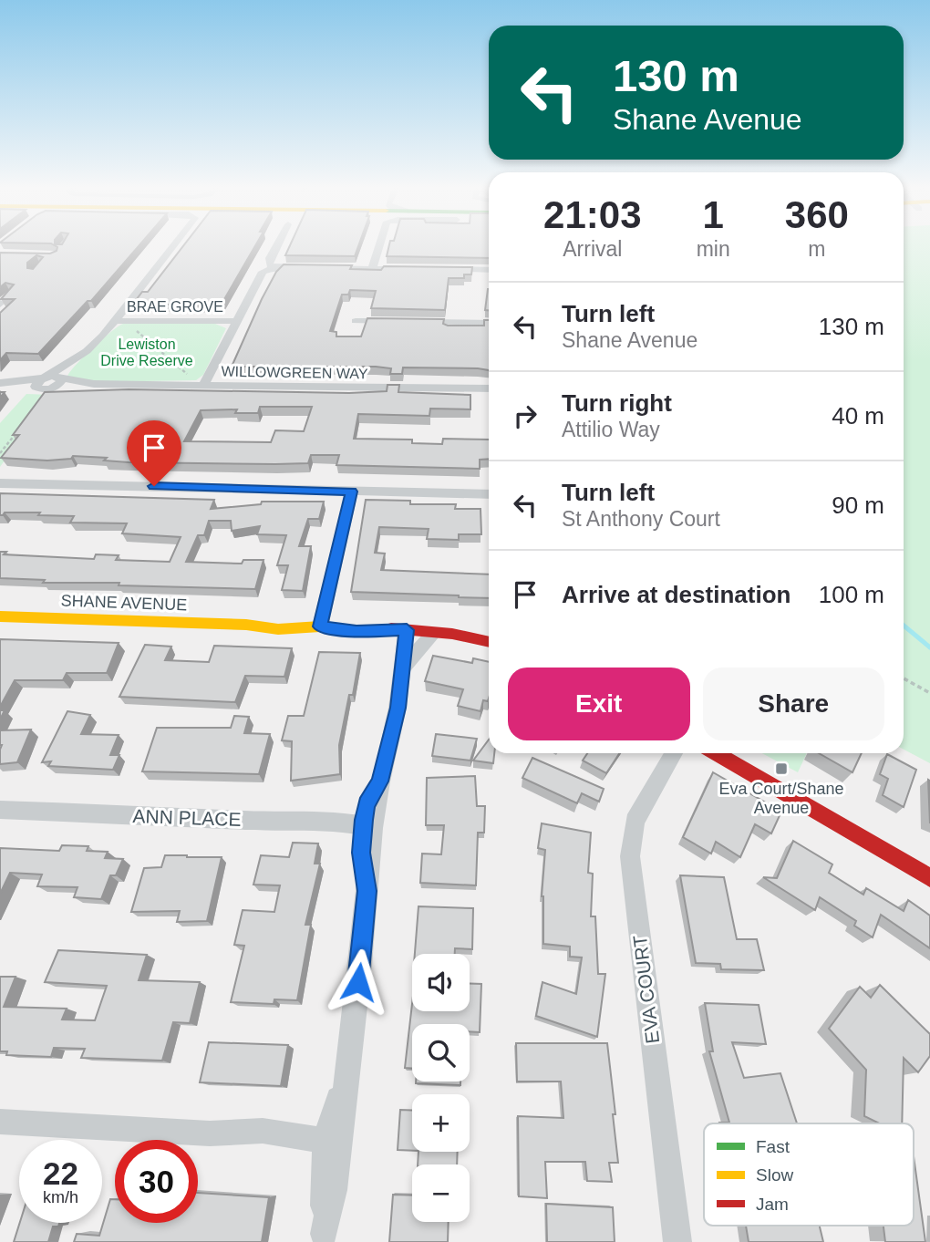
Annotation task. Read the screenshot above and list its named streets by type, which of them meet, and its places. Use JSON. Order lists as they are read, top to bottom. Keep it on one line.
{"streets":{"main road":["SHANE AVENUE"],"street":["BRAE GROVE","WILLOWGREEN WAY","ANN PLACE","EVA COURT"]},"parks":["Lewiston Drive Reserve"],"places":{"transit":["Eva Court/Shane Avenue"]},"legend":["Fast","Slow","Jam"],"page":{"turn":["130 m","Shane Avenue"],"eta":["21:03","Arrival","1","min","360","m"],"list":[{"name":"Turn left","note":"Shane Avenue","value":"130 m"},{"name":"Turn right","note":"Attilio Way","value":"40 m"},{"name":"Turn left","note":"St Anthony Court","value":"90 m"},{"name":"Arrive at destination","value":"100 m"}],"buttons":["Exit","Share"],"map_buttons":["+","−"],"speed":"22 km/h","limit":"30"}}
